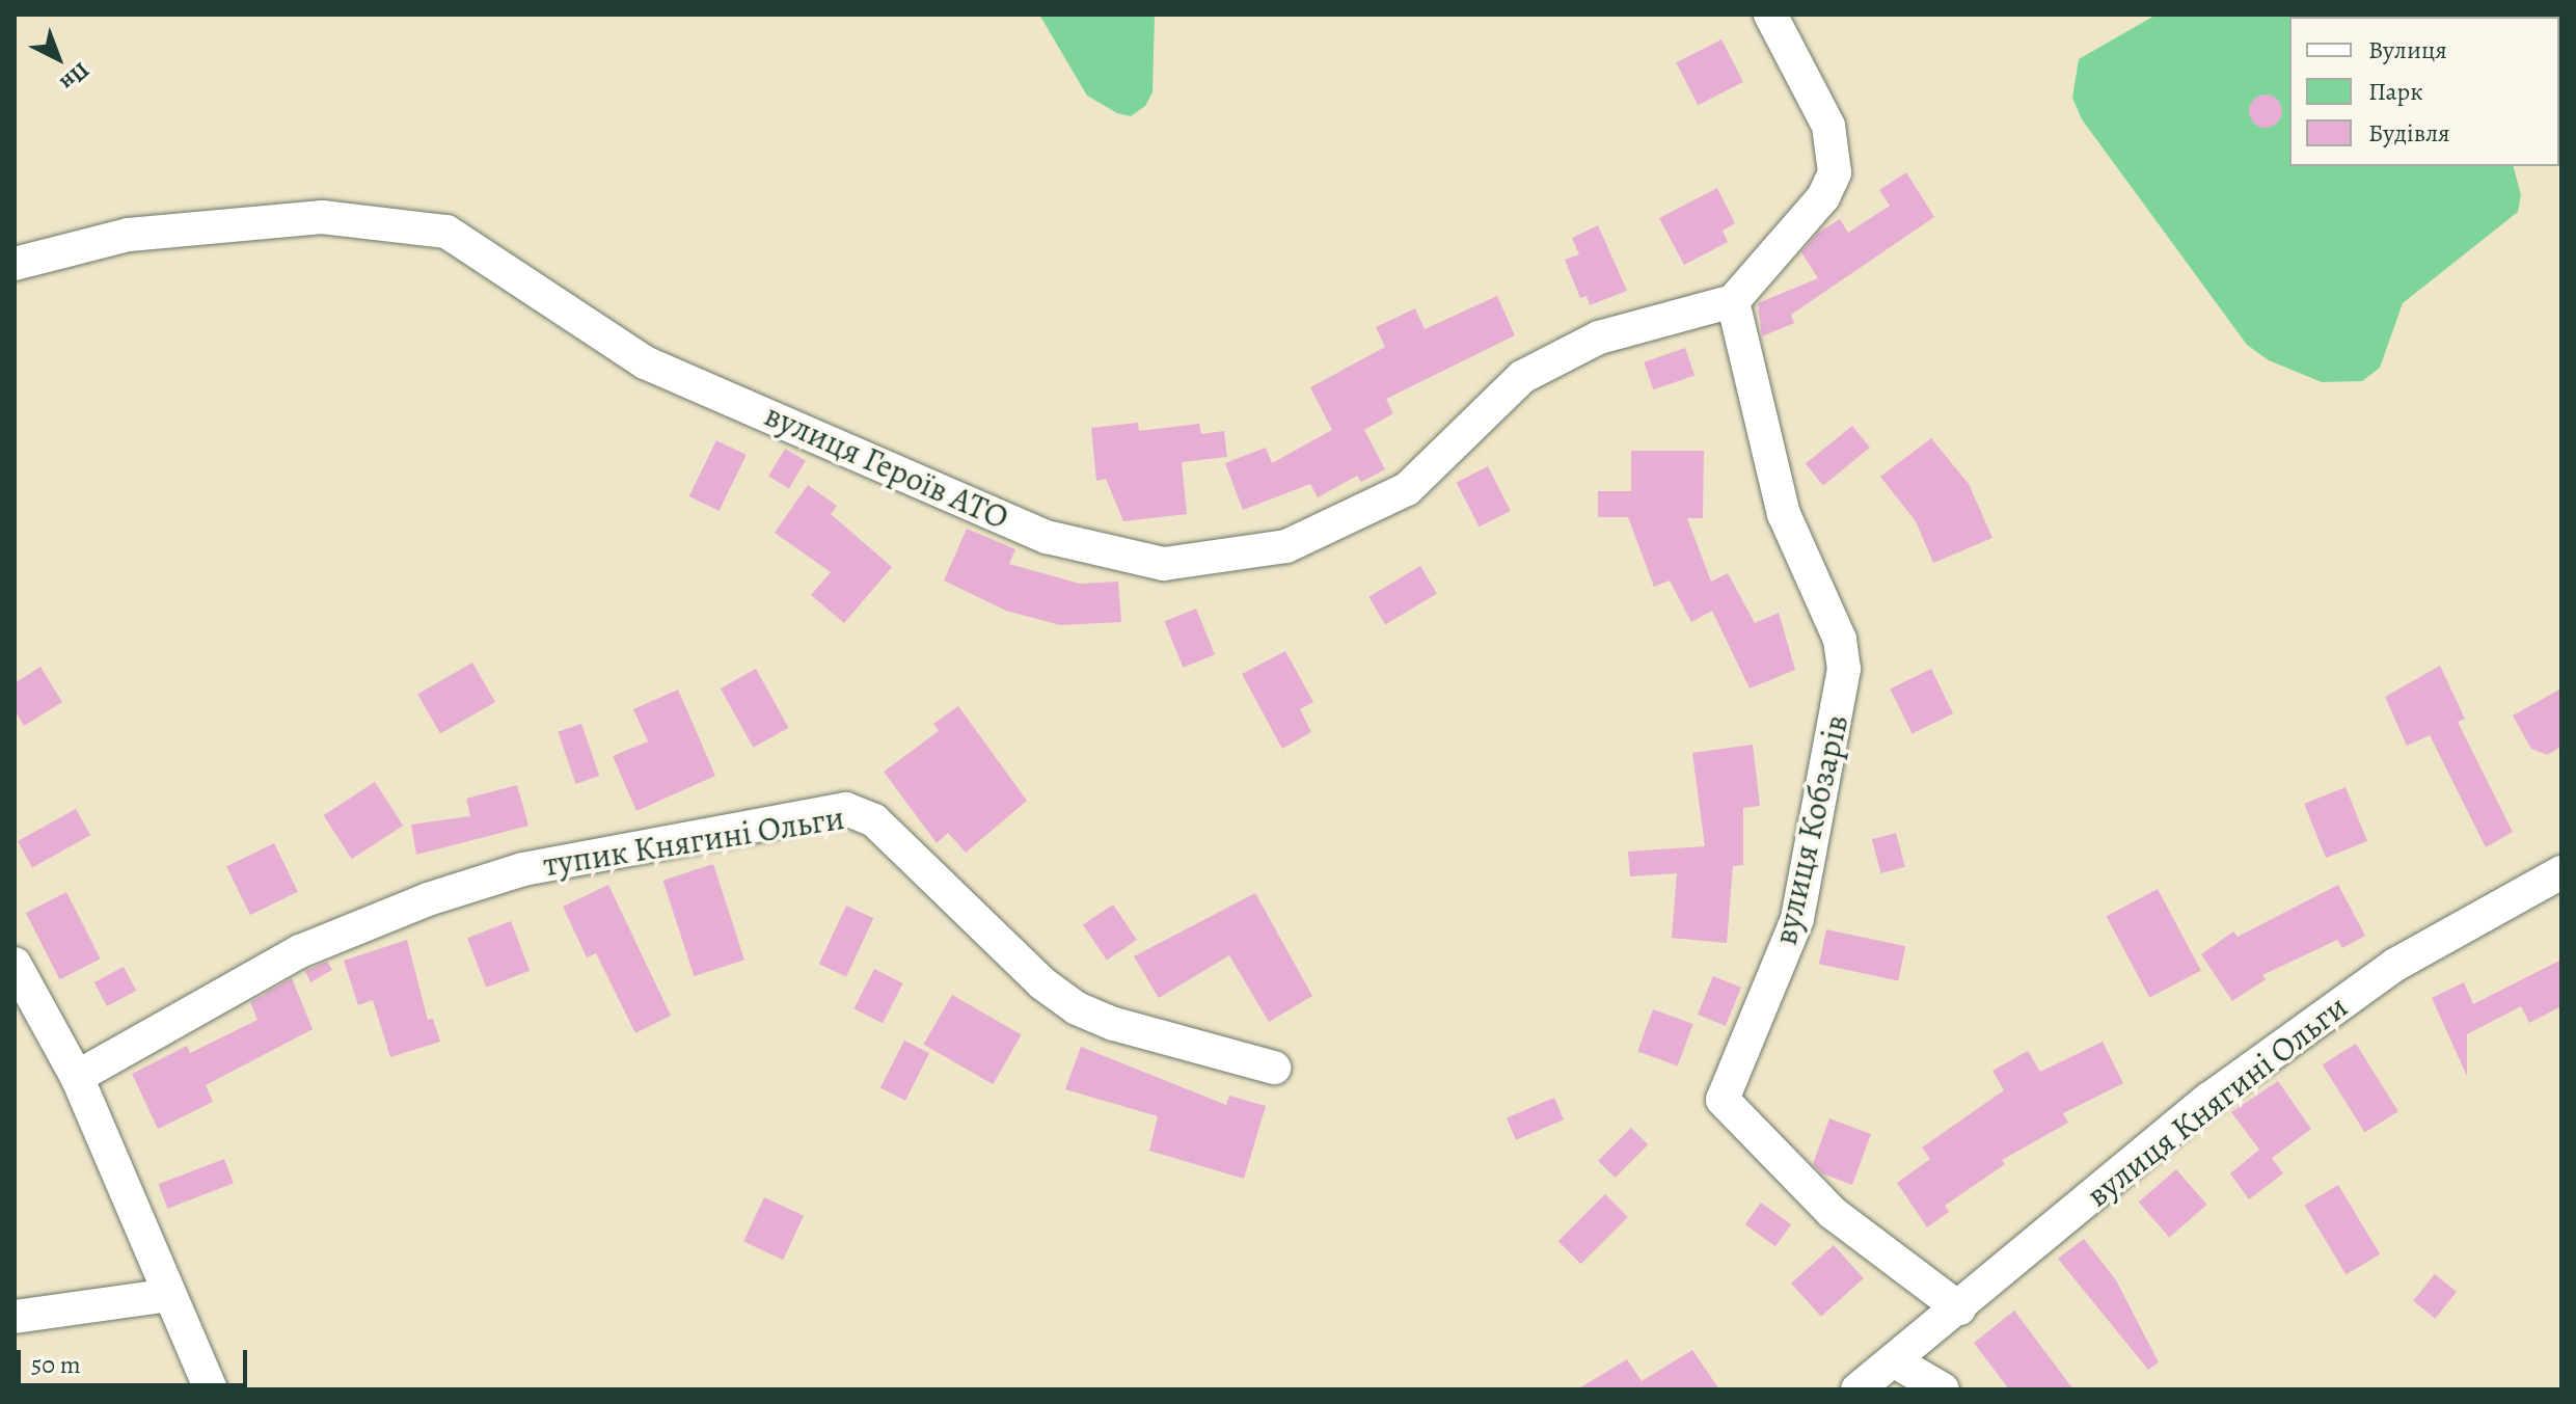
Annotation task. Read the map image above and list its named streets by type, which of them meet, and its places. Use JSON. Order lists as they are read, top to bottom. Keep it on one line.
{"streets":{"street":["вулиця Героїв АТО","тупик Княгині Ольги","вулиця Княгині Ольги"]},"legend":["Вулиця","Парк","Будівля"],"scale_bar":"50 m","north":"bottom right"}
